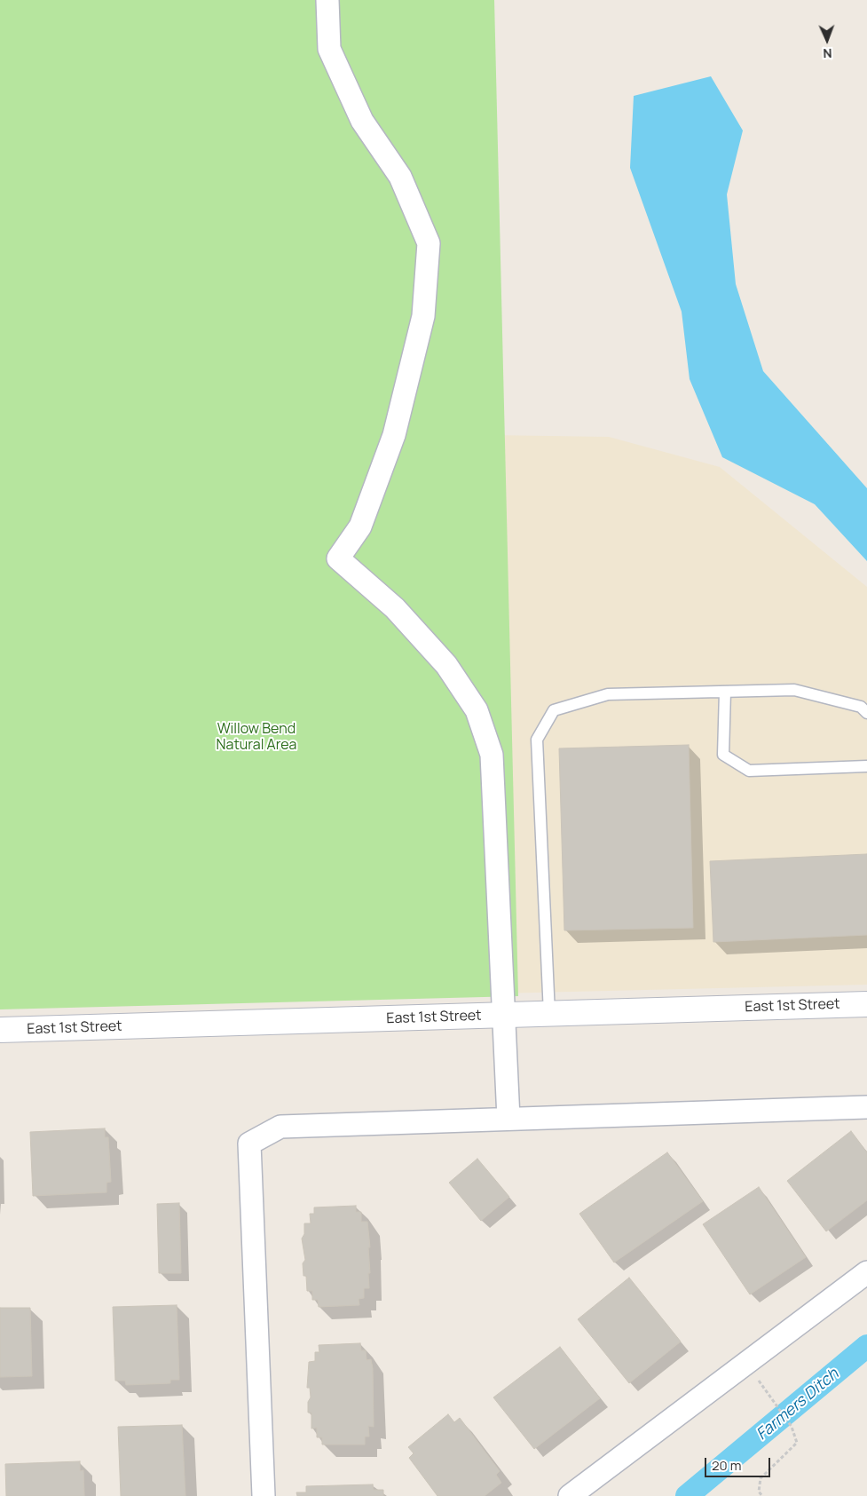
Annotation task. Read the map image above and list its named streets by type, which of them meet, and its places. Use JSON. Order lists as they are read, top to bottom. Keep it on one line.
{"streets":{"street":["East 1st Street"]},"water":["Farmers Ditch"],"parks":["Willow Bend Natural Area"],"scale_bar":"20 m","north":"bottom"}
